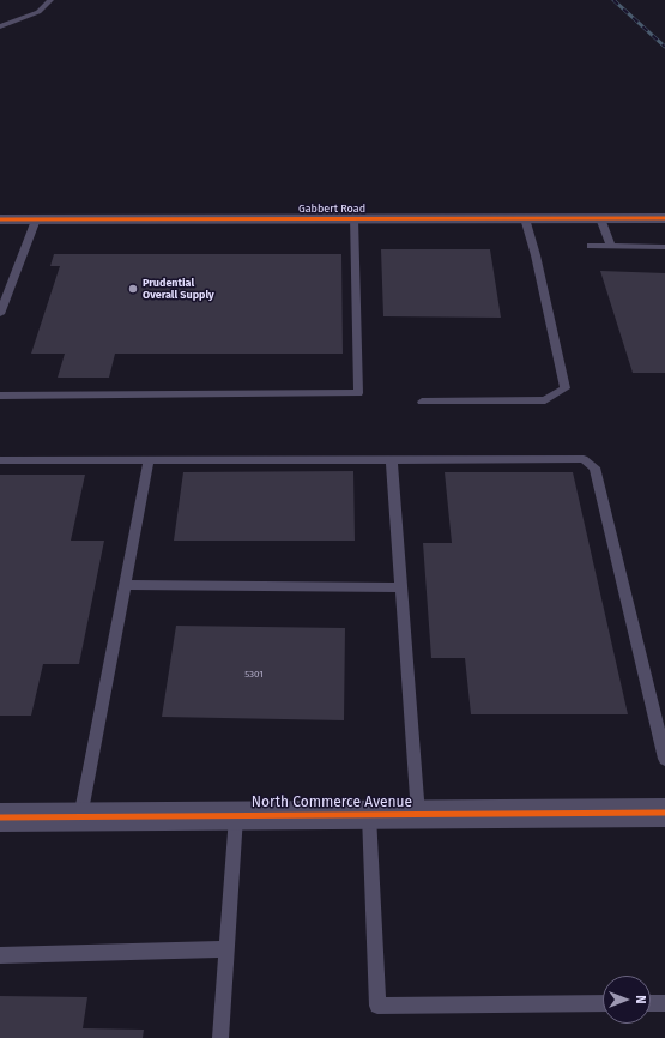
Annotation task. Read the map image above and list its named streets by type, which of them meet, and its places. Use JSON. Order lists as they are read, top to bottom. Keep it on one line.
{"streets":{"street":["Gabbert Road","North Commerce Avenue"]},"places":["Prudential Overall Supply"],"house_numbers":["5301"],"north":"right"}
